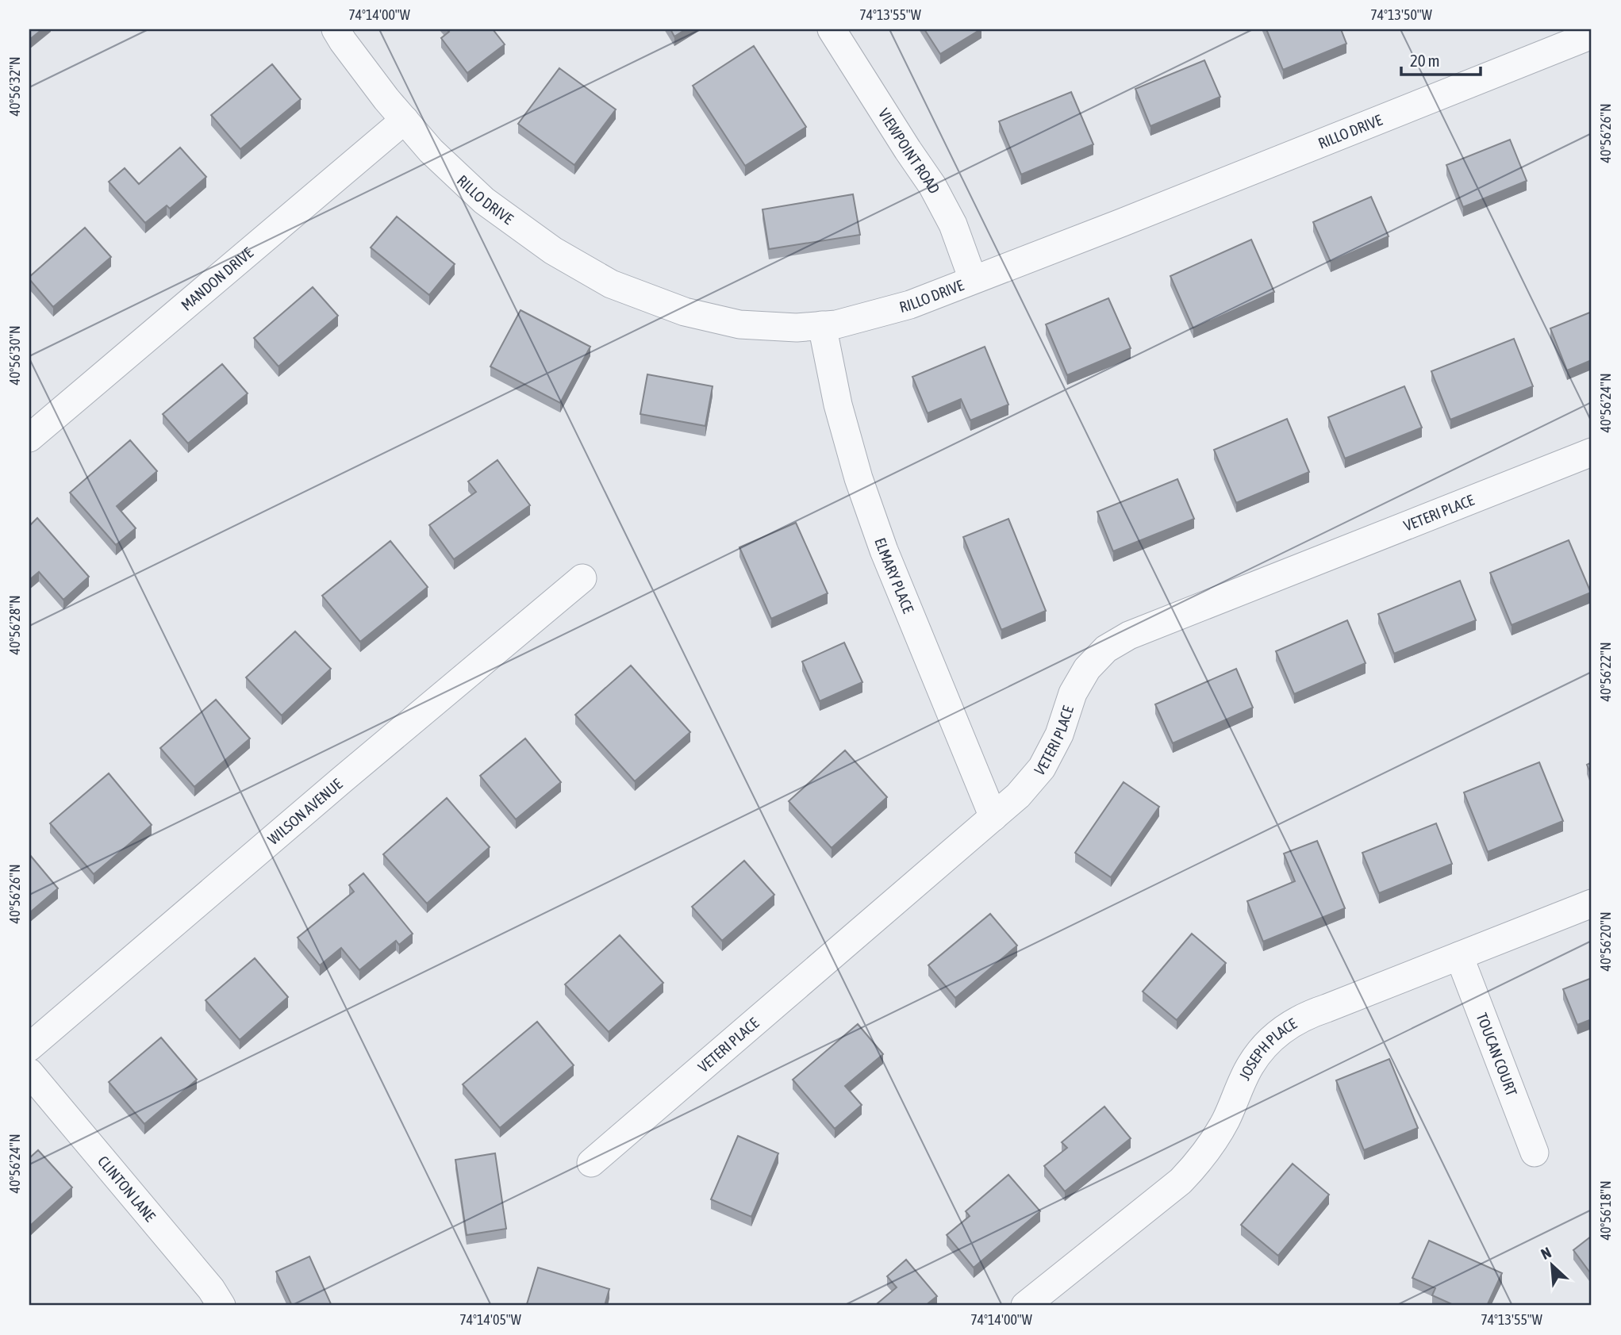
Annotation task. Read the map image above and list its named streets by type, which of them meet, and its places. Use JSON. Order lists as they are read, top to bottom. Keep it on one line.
{"streets":{"street":["RILLO DRIVE","VIEWPOINT ROAD","MANDON DRIVE","VETERI PLACE","ELMARY PLACE","WILSON AVENUE","JOSEPH PLACE","TOUCAN COURT","CLINTON LANE"]},"crossings":[["RILLO DRIVE","VIEWPOINT ROAD"],["RILLO DRIVE","MANDON DRIVE"],["RILLO DRIVE","ELMARY PLACE"],["VETERI PLACE","ELMARY PLACE"],["JOSEPH PLACE","TOUCAN COURT"]],"scale_bar":"20 m","north":"top left","coordinates":["74°14'00\"W","74°13'55\"W","74°13'50\"W","40°56'32\"N","40°56'26\"N","40°56'30\"N","40°56'24\"N","40°56'28\"N","40°56'22\"N","40°56'20\"N","40°56'18\"N","74°14'05\"W"]}
